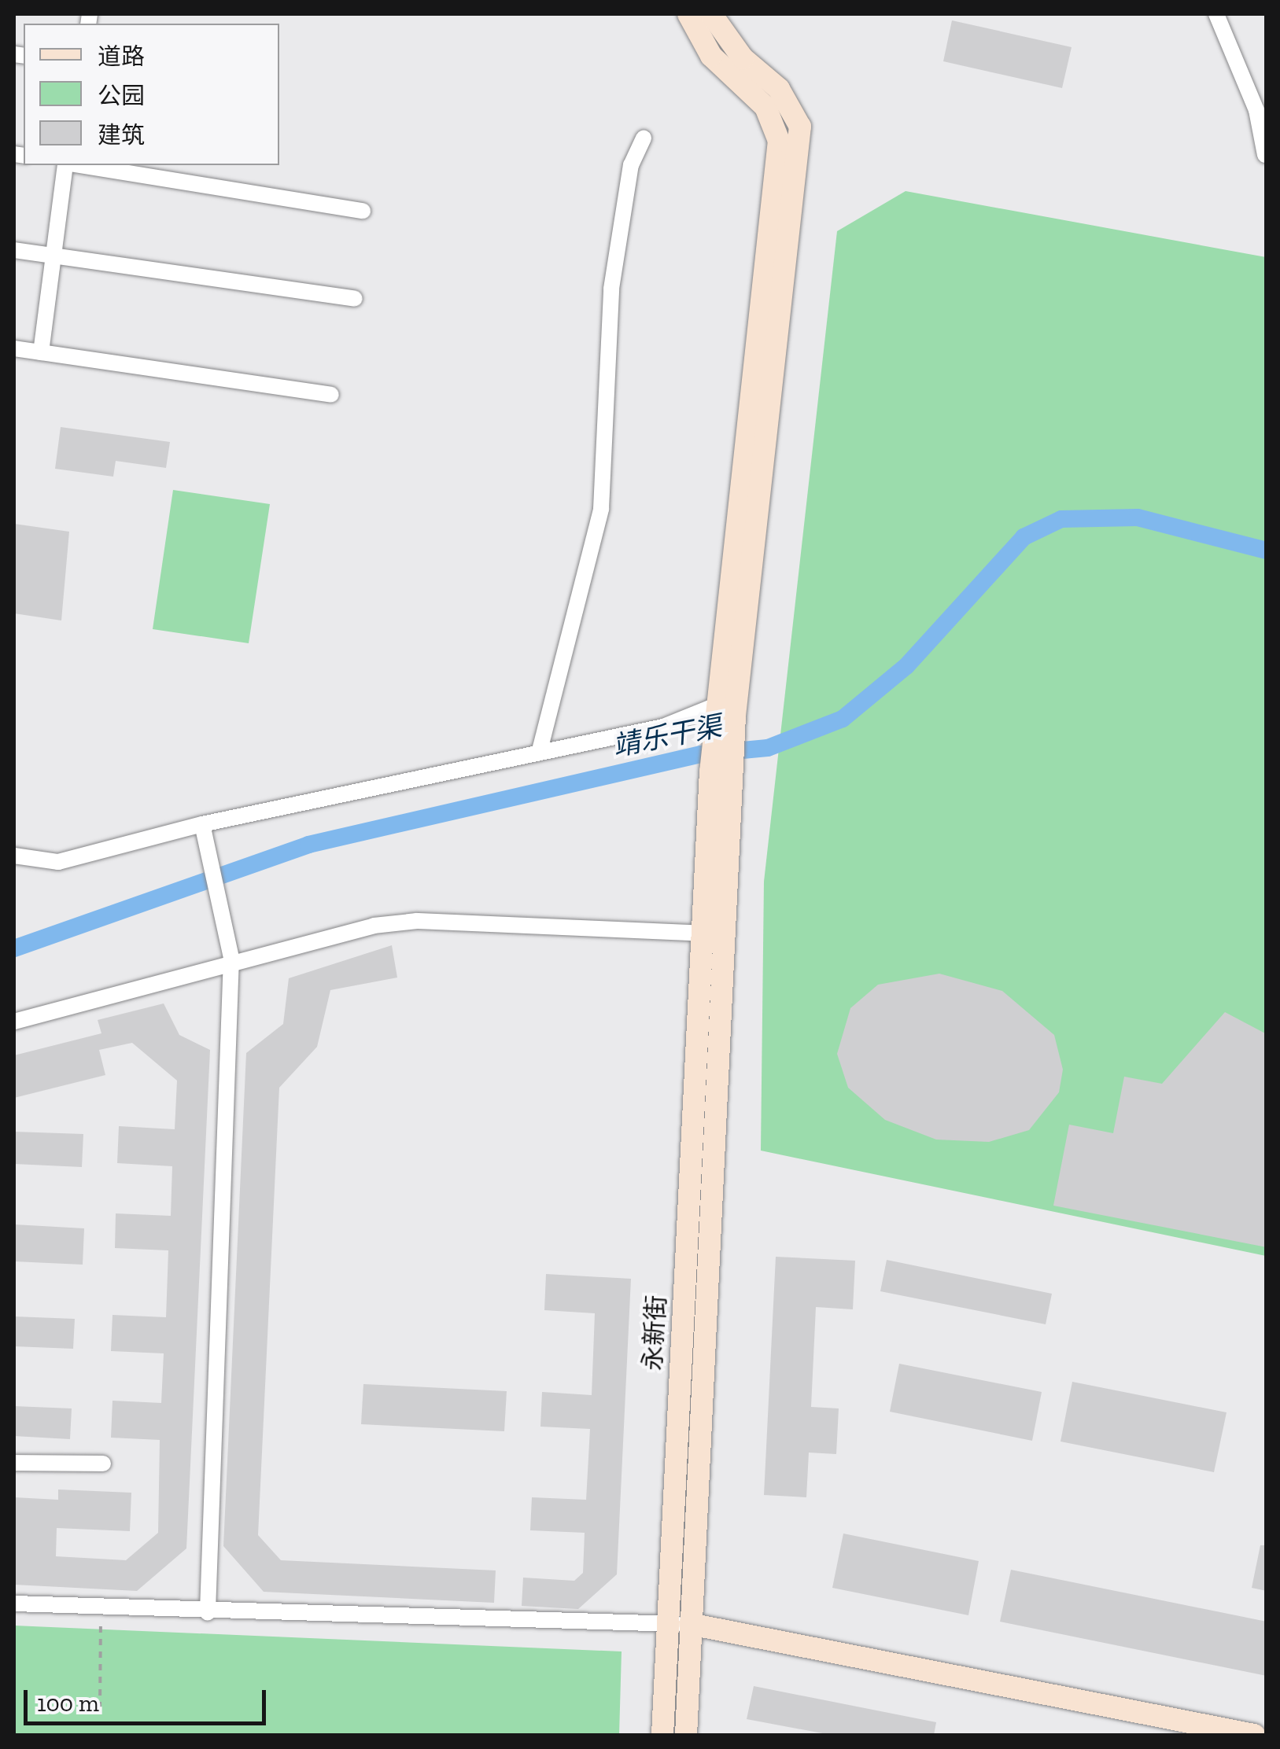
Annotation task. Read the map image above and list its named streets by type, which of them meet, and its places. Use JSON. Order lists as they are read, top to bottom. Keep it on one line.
{"streets":{"street":["永新街"]},"water":["靖乐干渠"],"legend":["道路","公园","建筑"],"scale_bar":"100 m"}
